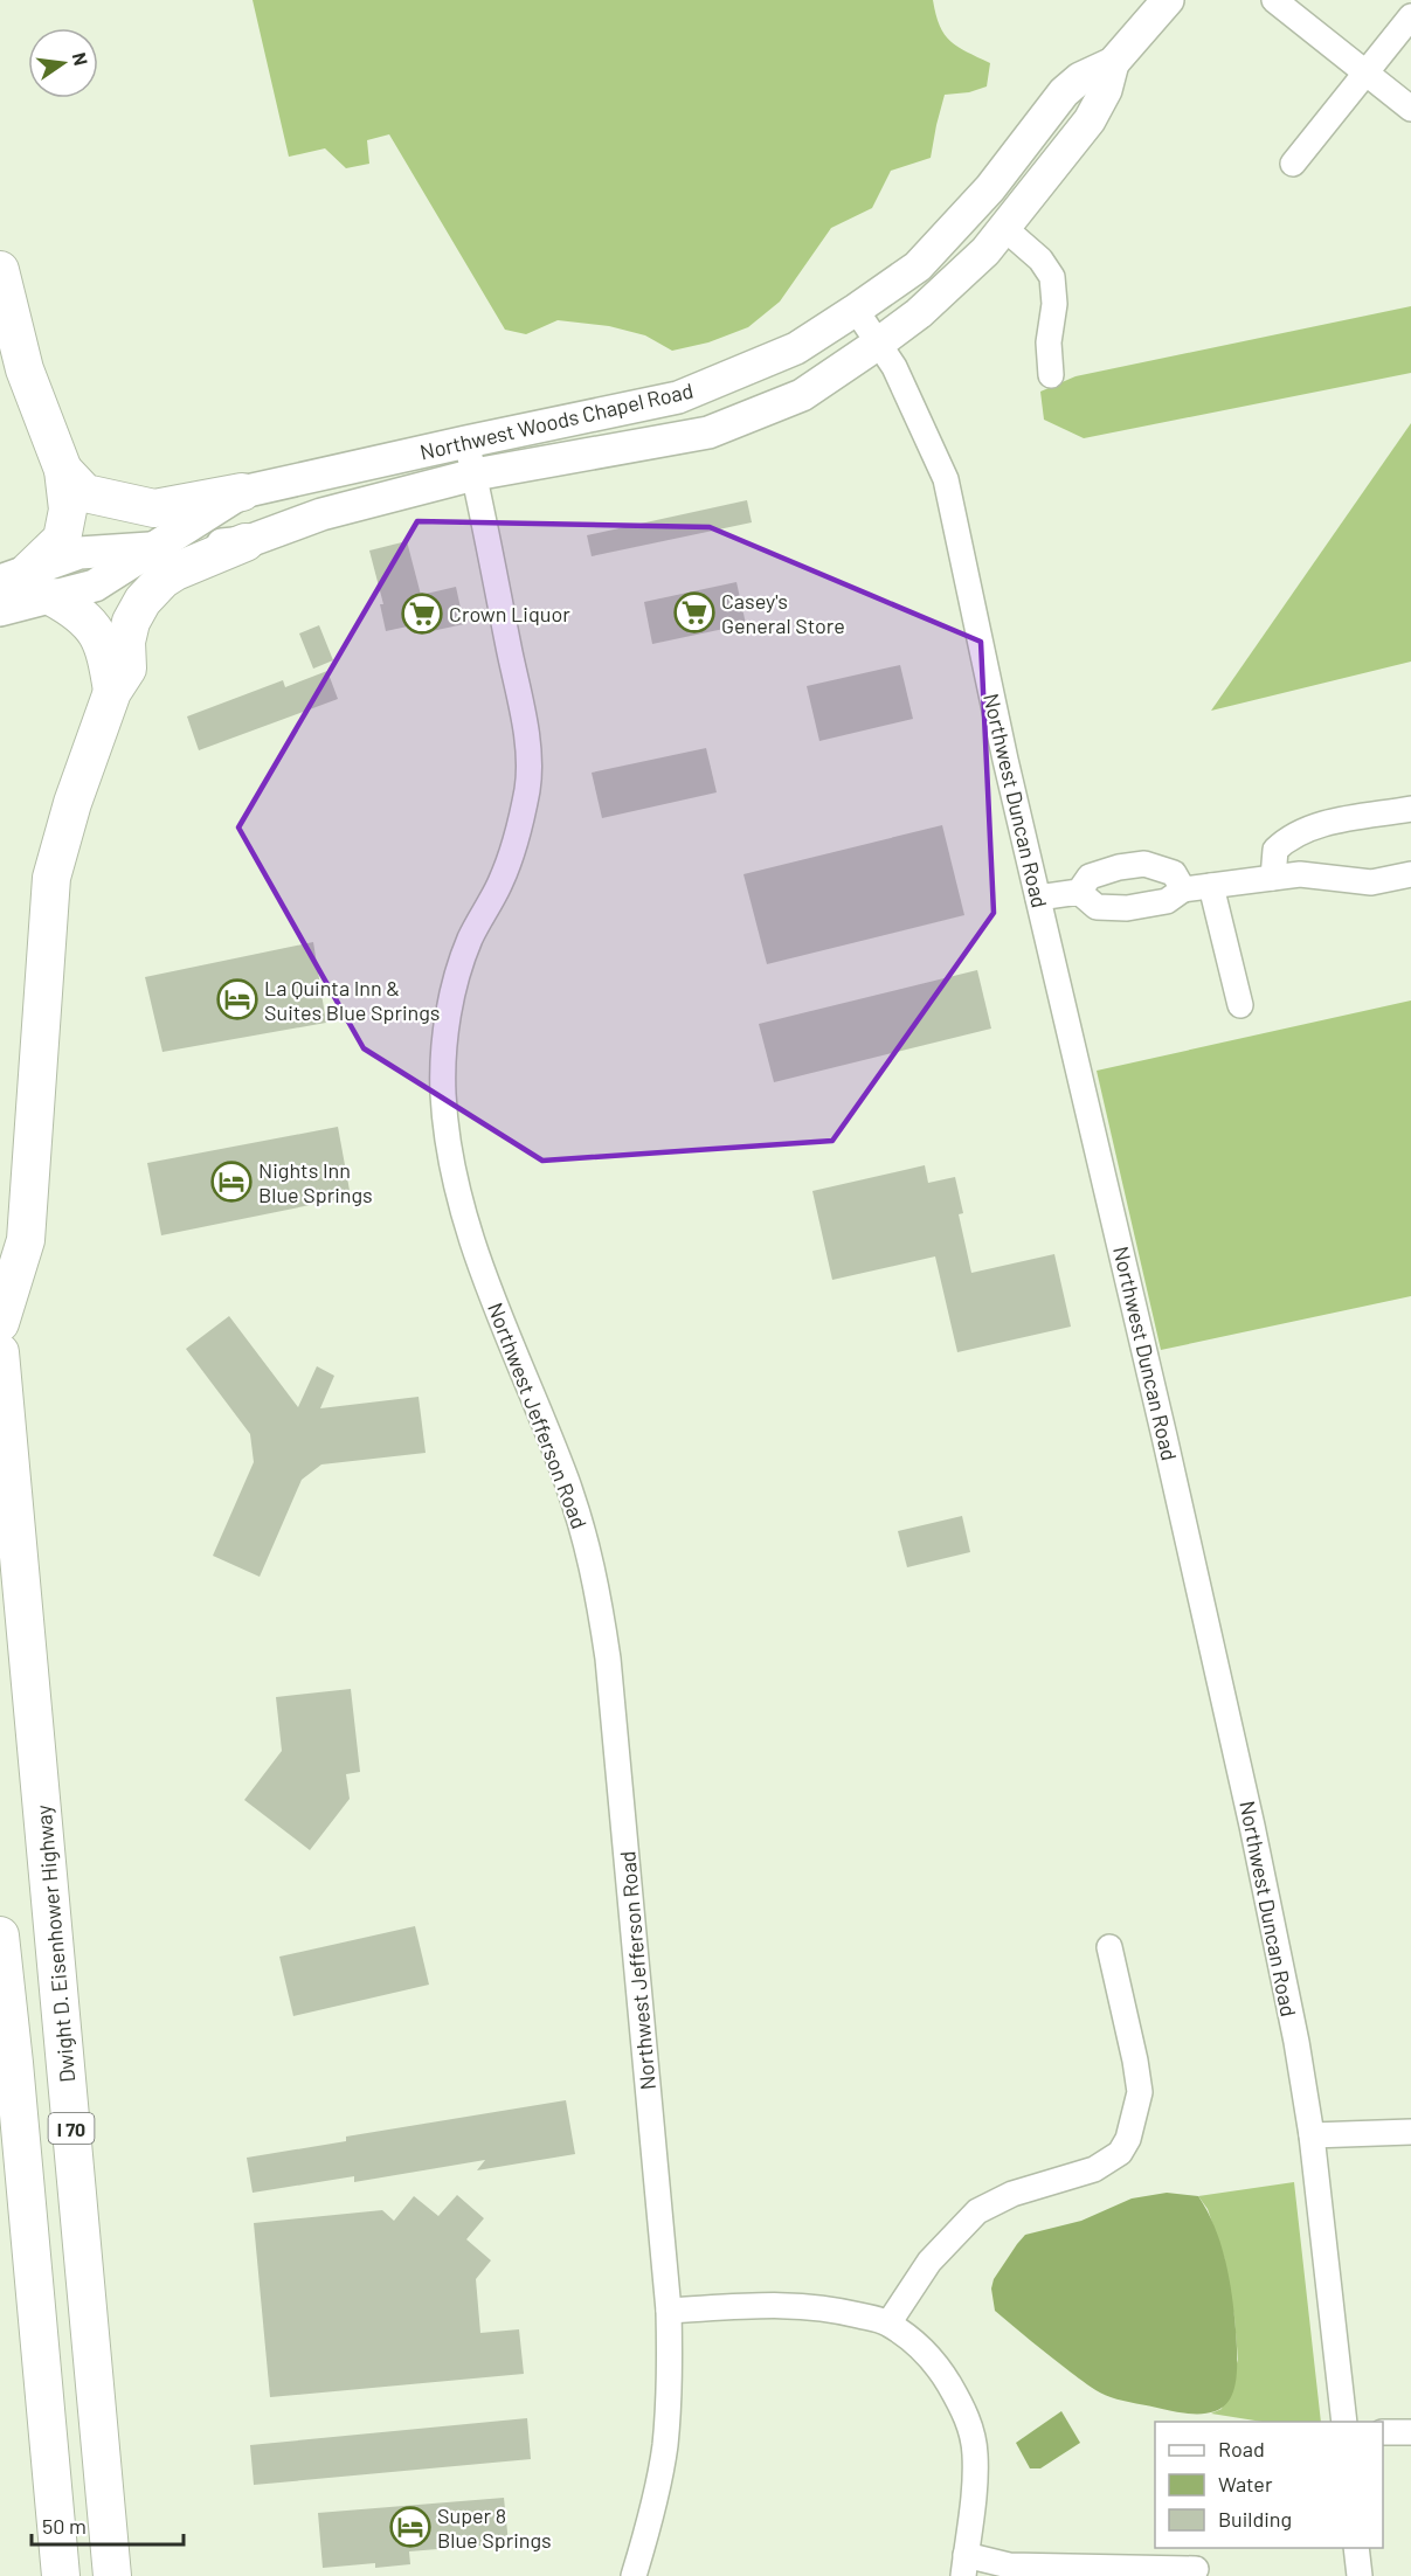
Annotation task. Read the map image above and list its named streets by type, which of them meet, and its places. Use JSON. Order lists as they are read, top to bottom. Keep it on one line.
{"streets":{"highway":["Dwight D. Eisenhower Highway","I 70"],"main road":["Northwest Woods Chapel Road"],"street":["Northwest Duncan Road","Northwest Jefferson Road"]},"crossings":[["Northwest Woods Chapel Road","Northwest Duncan Road"],["Northwest Woods Chapel Road","Northwest Jefferson Road"]],"places":{"supermarket":["Casey's General Store","Crown Liquor"],"hotel":["La Quinta Inn & Suites Blue Springs","Nights Inn Blue Springs","Super 8 Blue Springs"]},"legend":["Road","Water","Building"],"scale_bar":"50 m","north":"right"}
